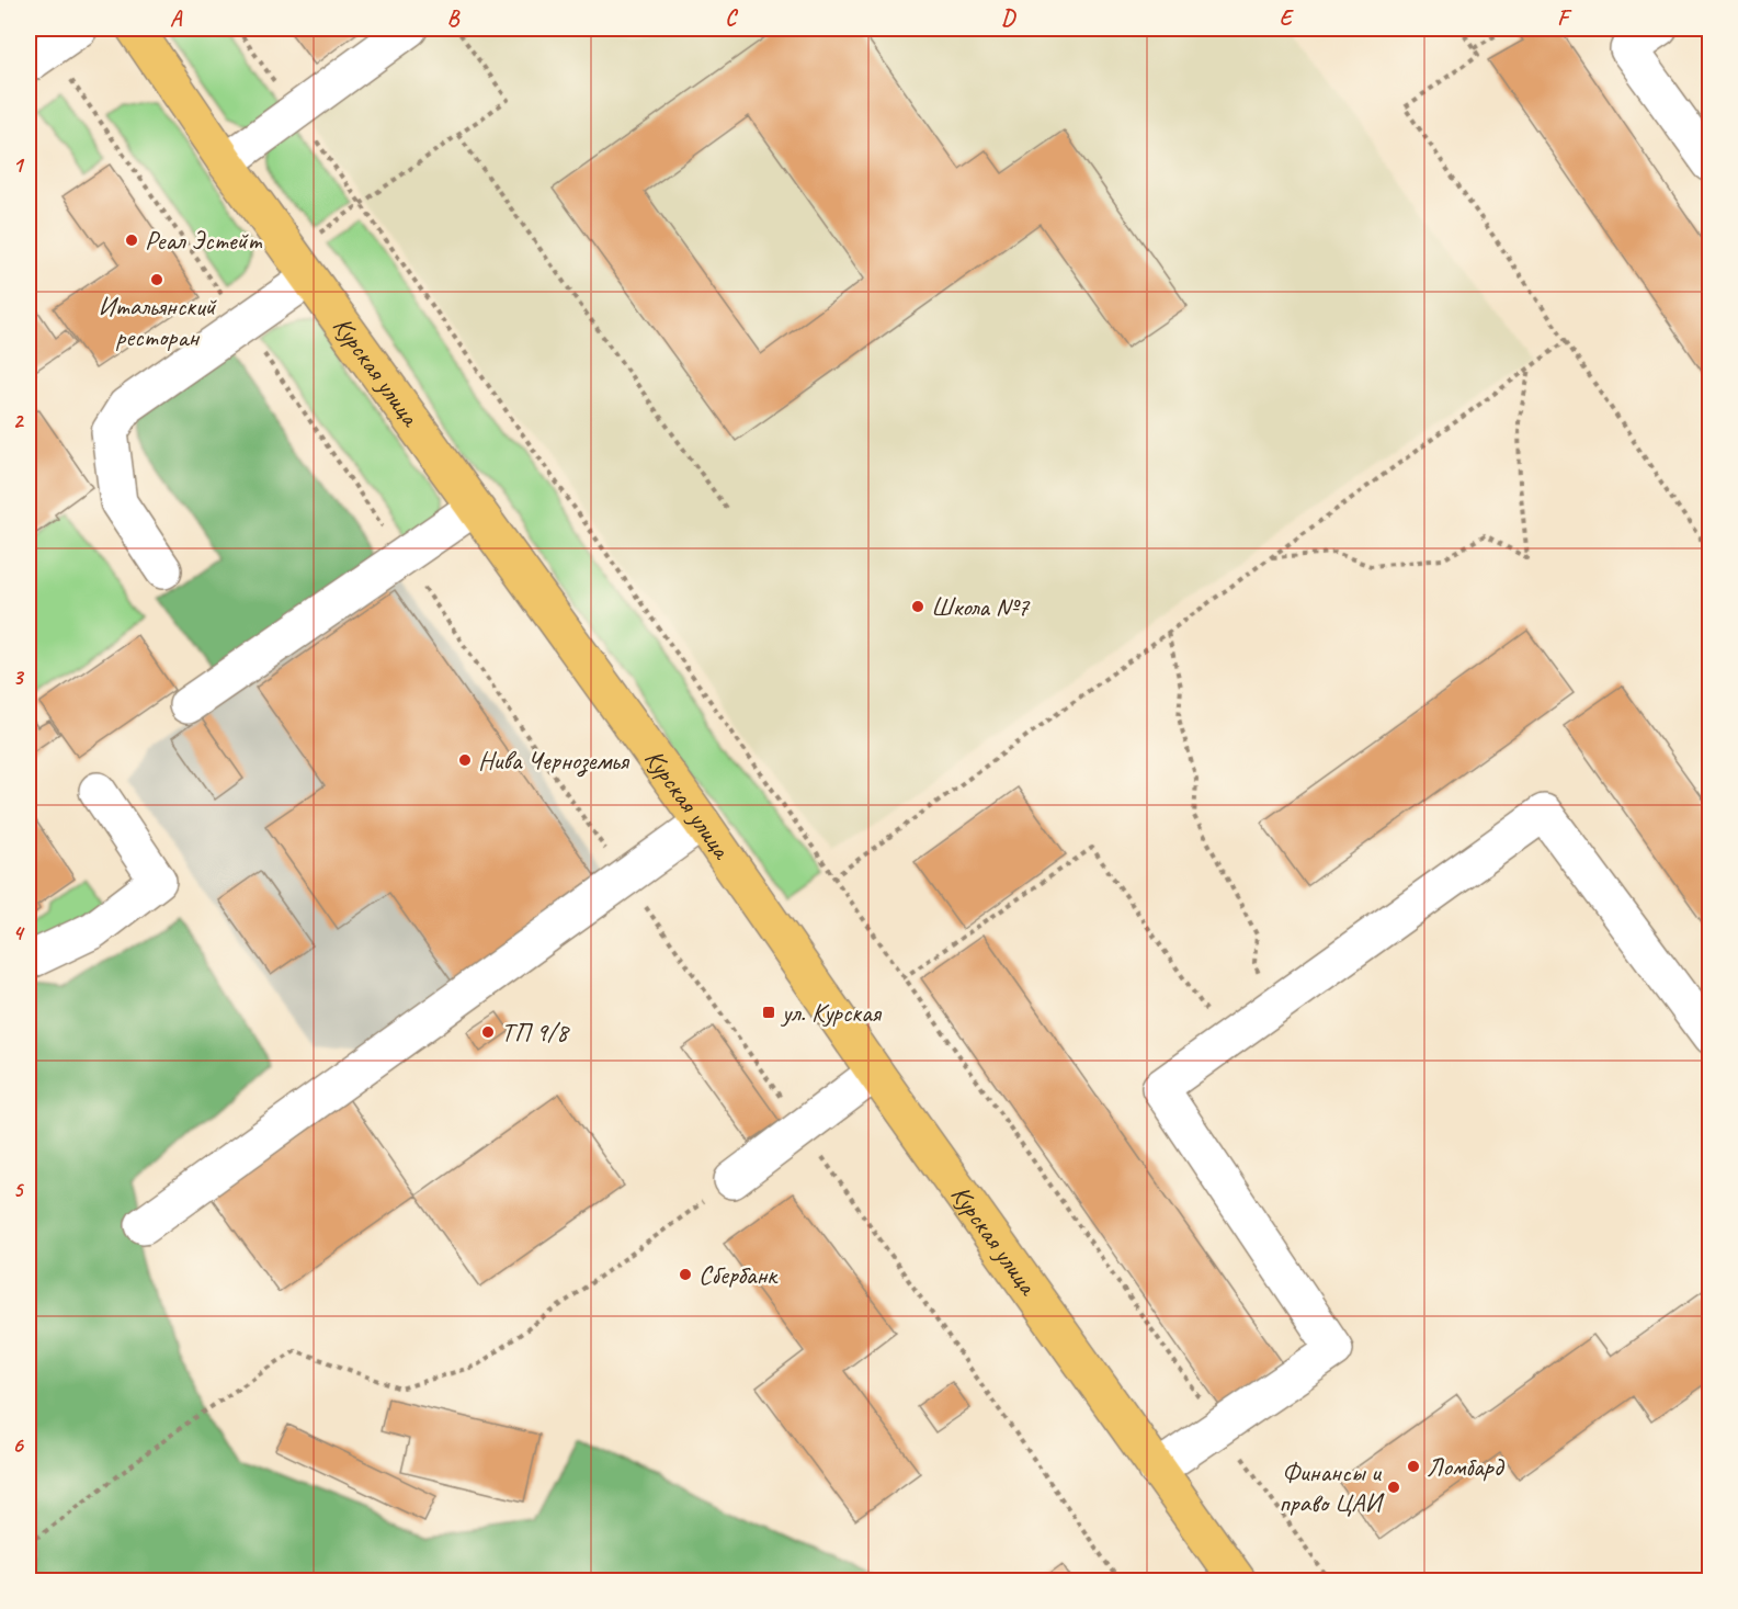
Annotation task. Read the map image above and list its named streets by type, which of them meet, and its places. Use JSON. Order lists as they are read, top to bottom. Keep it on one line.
{"streets":{"main road":["Курская улица"]},"places":{"other":["Реал Эстейт","Итальянский ресторан","Школа №7","Нива Черноземья","ТП 9/8","Сбербанк","Ломбард","Финансы и право ЦАИ"],"transit":["ул. Курская"]},"grid":{"columns":["A","B","C","D","E","F"],"rows":["1","2","3","4","5","6"]}}
